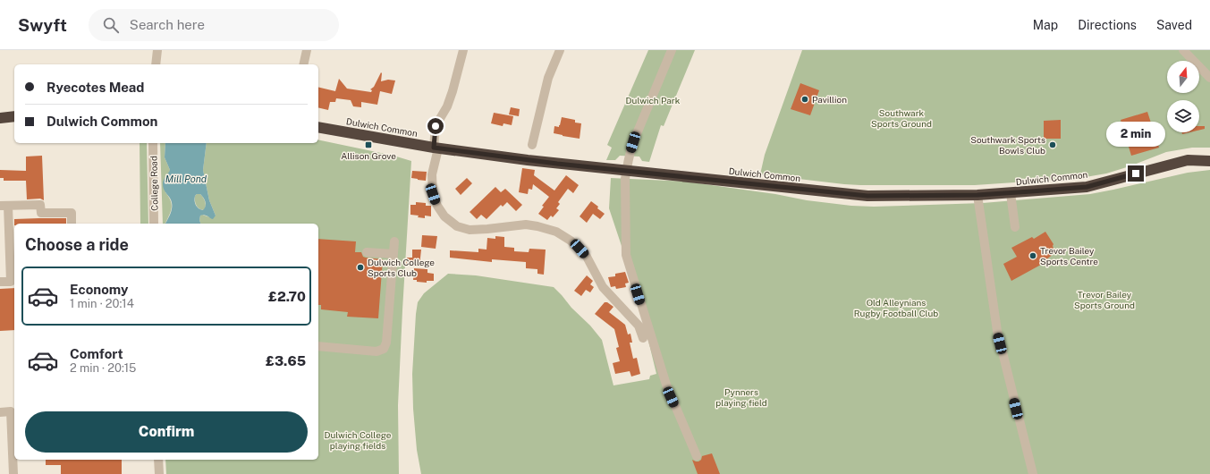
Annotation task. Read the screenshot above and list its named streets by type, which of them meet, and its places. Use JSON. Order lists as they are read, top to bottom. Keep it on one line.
{"streets":{"highway":["Dulwich Common"],"street":["College Road"]},"water":["Mill Pond"],"parks":["Dulwich Park","Southwark Sports Ground","Trevor Bailey Sports Ground","Old Alleynians Rugby Football Club","Pynners playing field","Dulwich College playing fields"],"places":{"other":["Pavillion","Southwark Sports Bowls Club","Trevor Bailey Sports Centre","Dulwich College Sports Club"],"transit":["Allison Grove"]},"north":"top","page":{"header":"Swyft","search":"Search here","nav":["Map","Directions","Saved"],"banner":["Ryecotes Mead","Dulwich Common"],"bubble":"2 min","heading":"Choose a ride","list":[{"name":"Economy","note":"1 min · 20:14","value":"£2.70"},{"name":"Comfort","note":"2 min · 20:15","value":"£3.65"}],"buttons":"Confirm"}}
